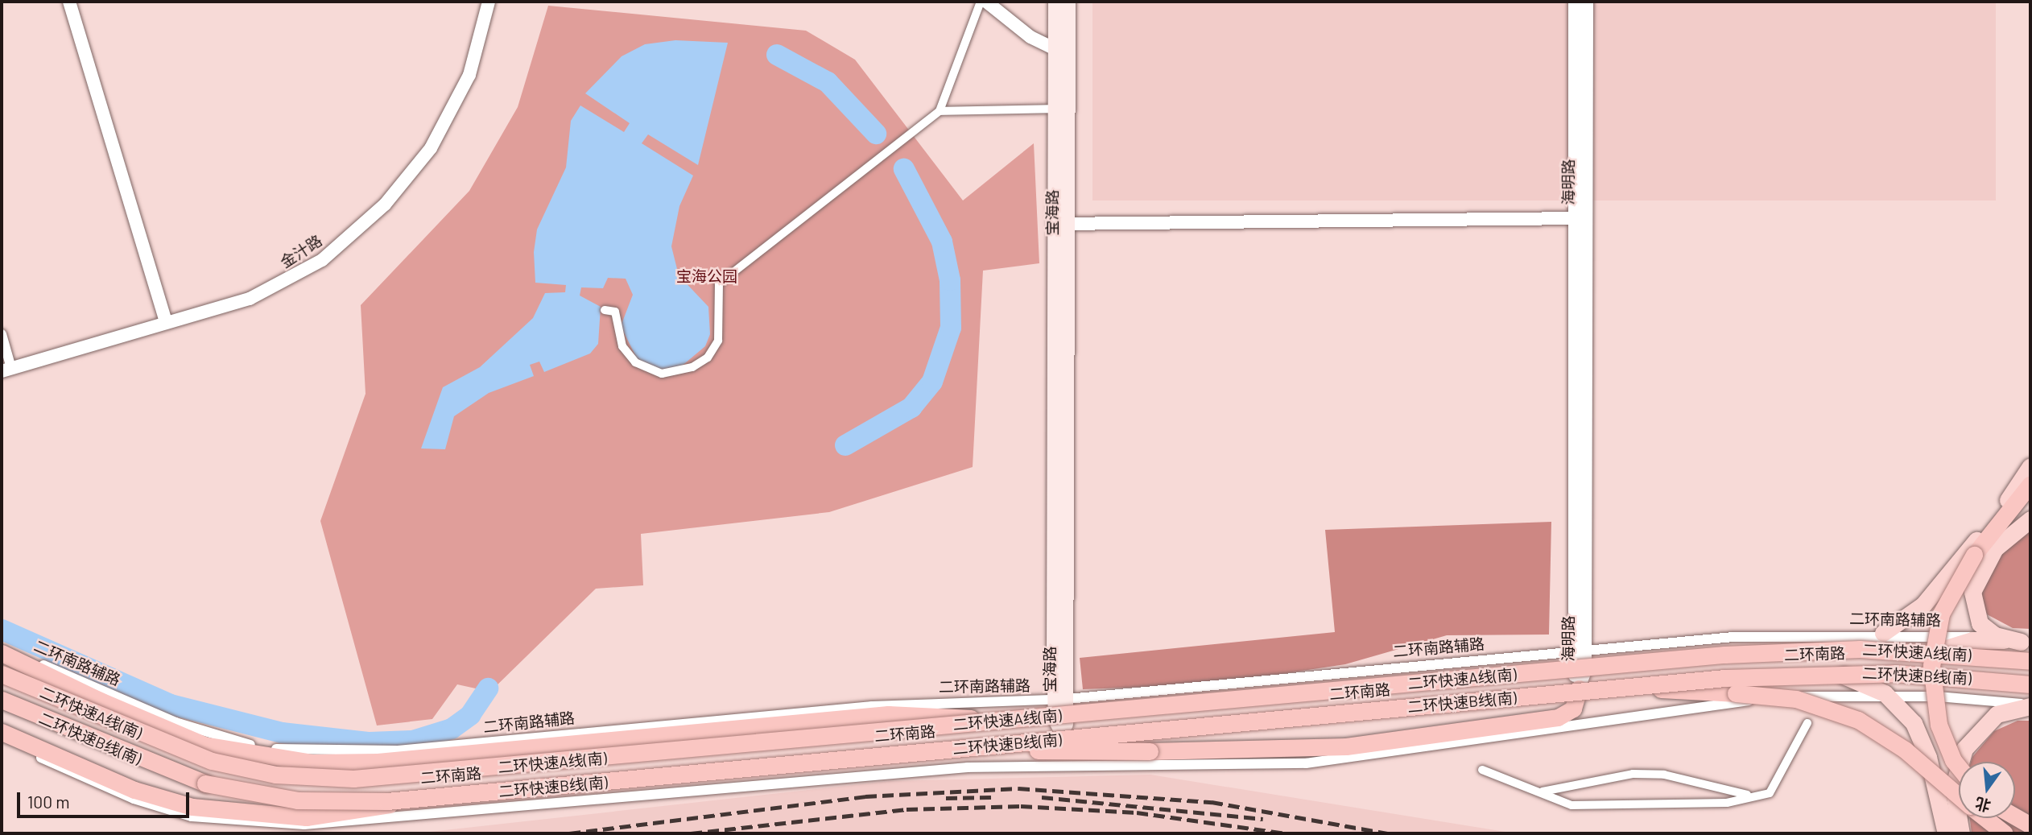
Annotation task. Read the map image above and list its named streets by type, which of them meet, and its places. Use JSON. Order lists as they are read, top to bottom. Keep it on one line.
{"streets":{"highway":["二环快速A线(南)","二环快速B线(南)"],"main road":["宝海路","二环南路"],"street":["海明路","金汁路","二环南路辅路"]},"crossings":[["海明路","二环南路辅路"],["海明路","二环南路"],["宝海路","二环南路辅路"],["宝海路","二环南路"],["二环快速A线(南)","二环南路"],["二环南路","二环快速B线(南)"]],"parks":["宝海公园"],"scale_bar":"100 m","north":"bottom"}
